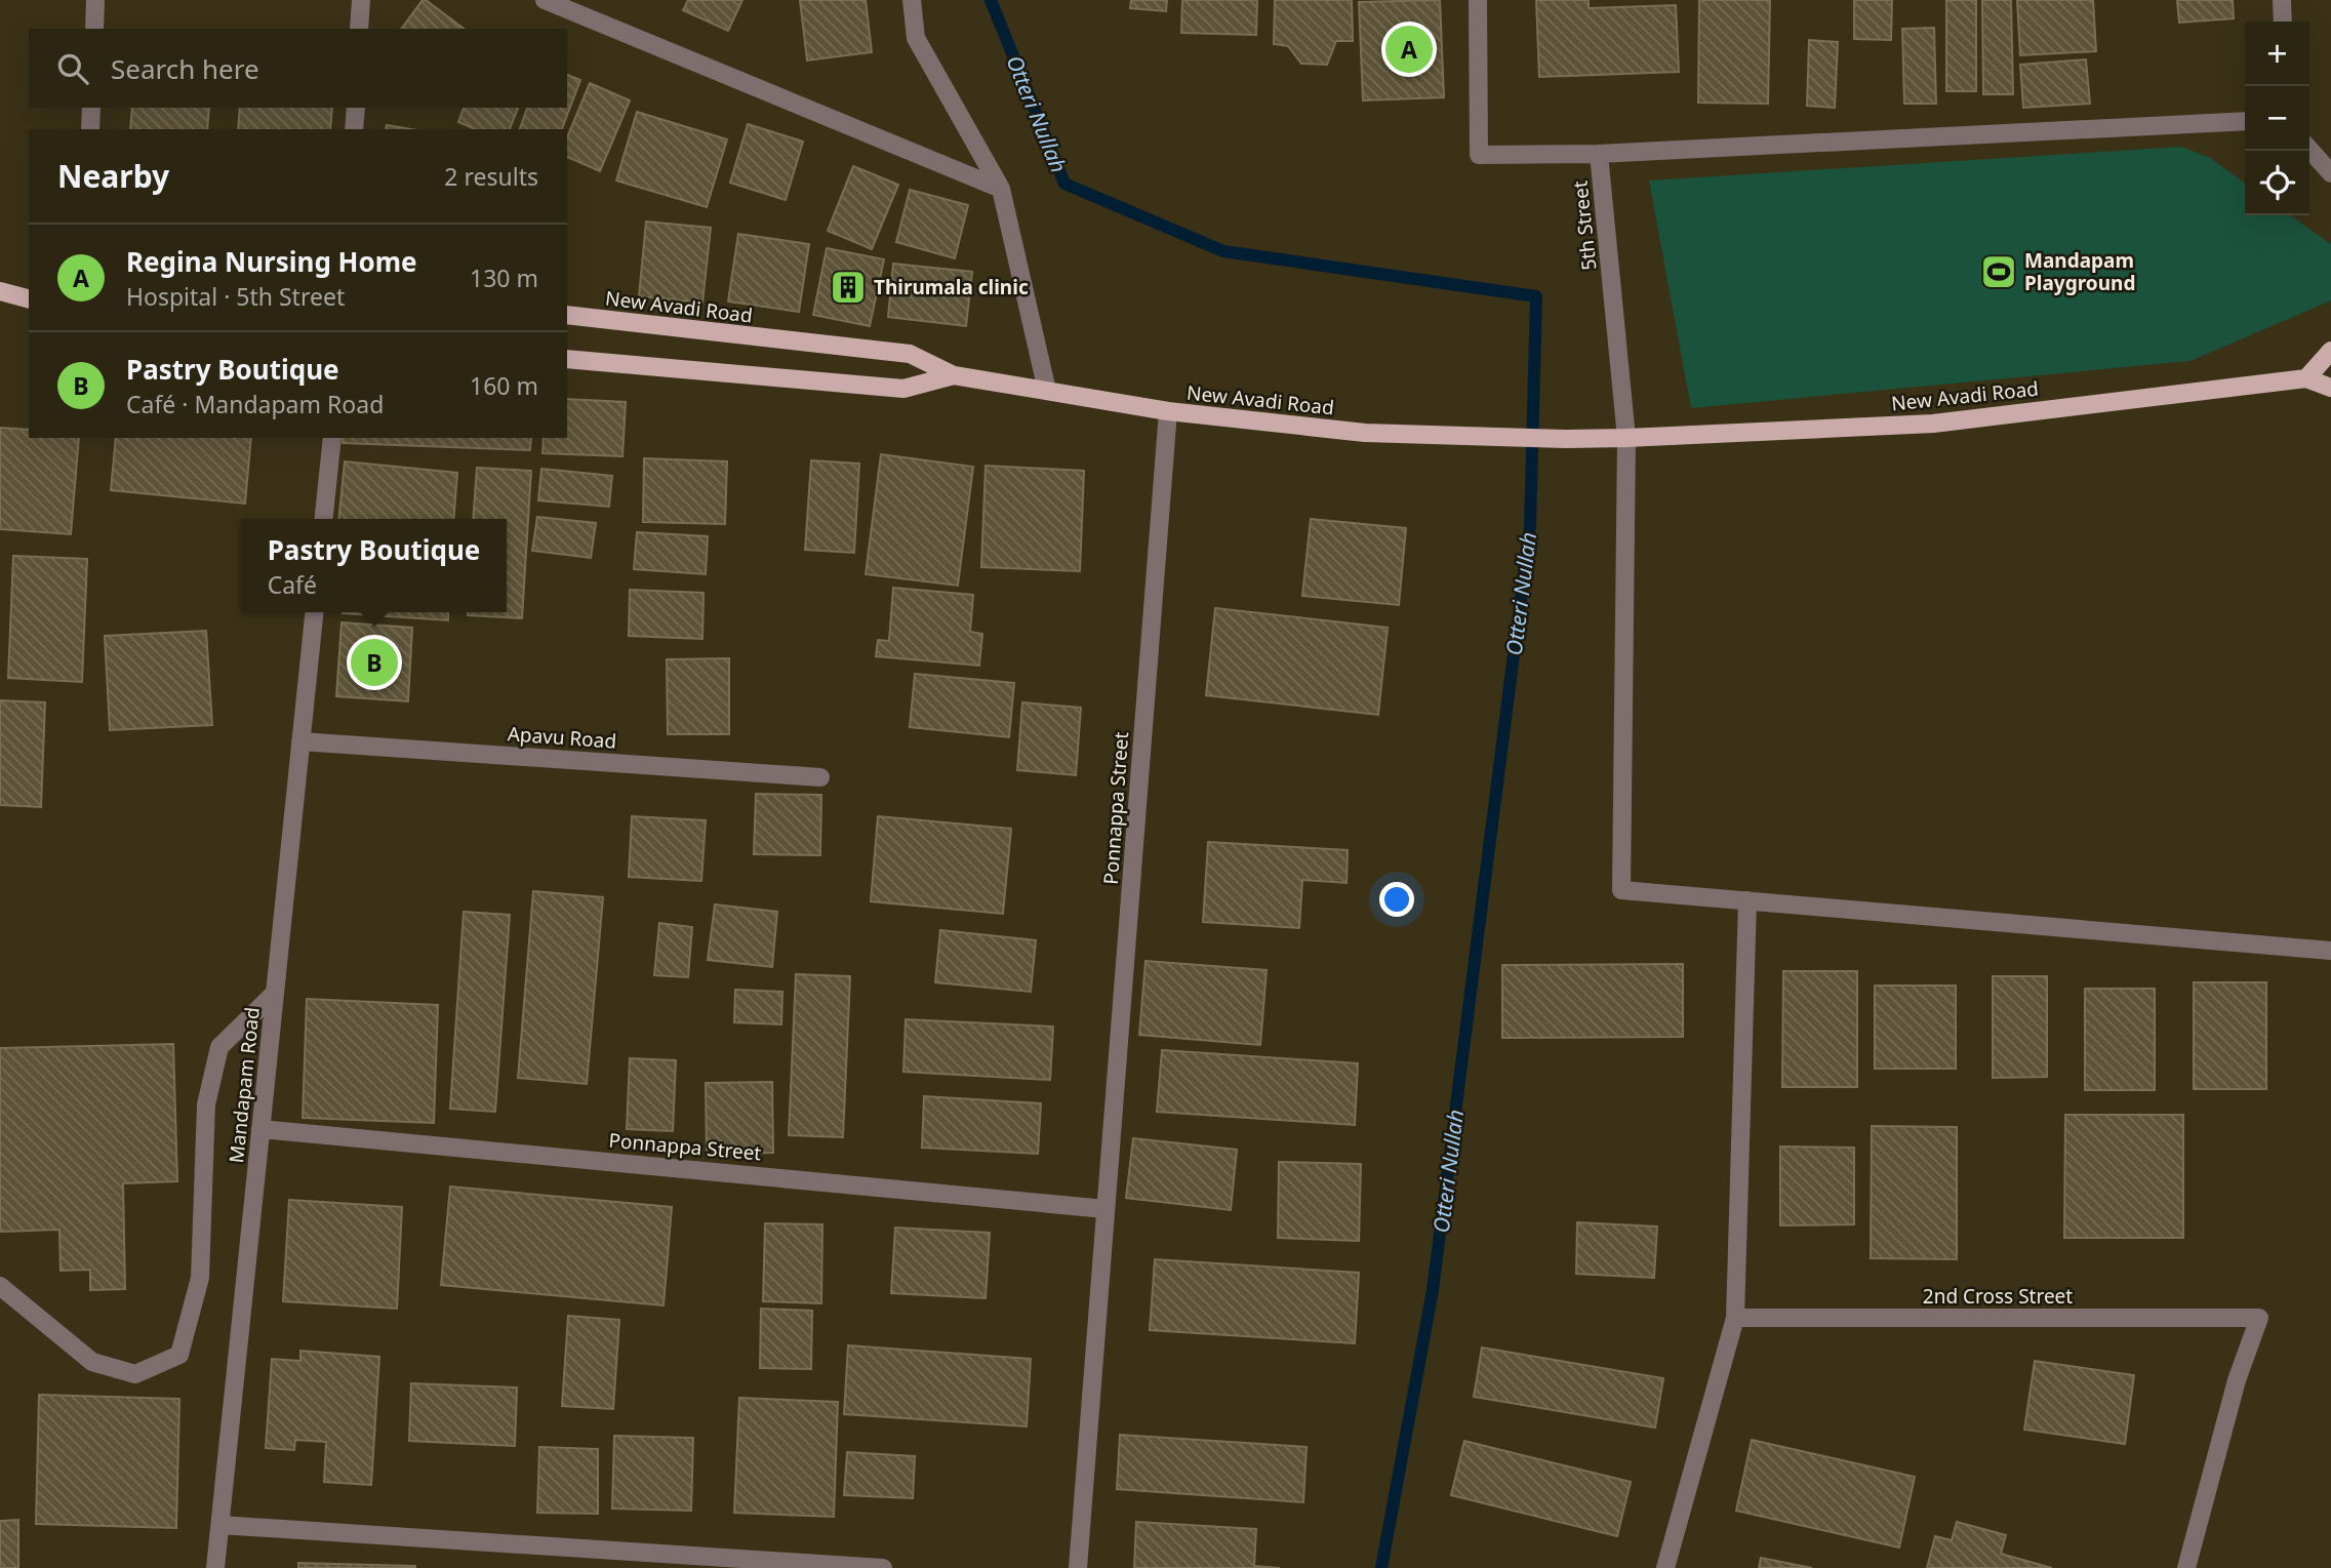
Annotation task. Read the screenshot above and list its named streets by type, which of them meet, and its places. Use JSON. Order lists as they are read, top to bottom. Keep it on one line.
{"streets":{"main road":["New Avadi Road"],"street":["5th Street","Apavu Road","Ponnappa Street","Mandapam Road","2nd Cross Street"]},"crossings":[["5th Street","New Avadi Road"],["New Avadi Road","Ponnappa Street"],["Apavu Road","Mandapam Road"],["Ponnappa Street","Mandapam Road"]],"water":["Otteri Nullah"],"places":{"sports":["Mandapam Playground"],"building":["Thirumala clinic"]},"page":{"map_buttons":["+","−"],"pins":["A","B"],"search":"Search here","heading":["Nearby","2 results"],"list":[{"mark":"A","name":"Regina Nursing Home","note":"Hospital · 5th Street","value":"130 m"},{"mark":"B","name":"Pastry Boutique","note":"Café · Mandapam Road","value":"160 m"}],"popup":["Pastry Boutique","Café"]}}
